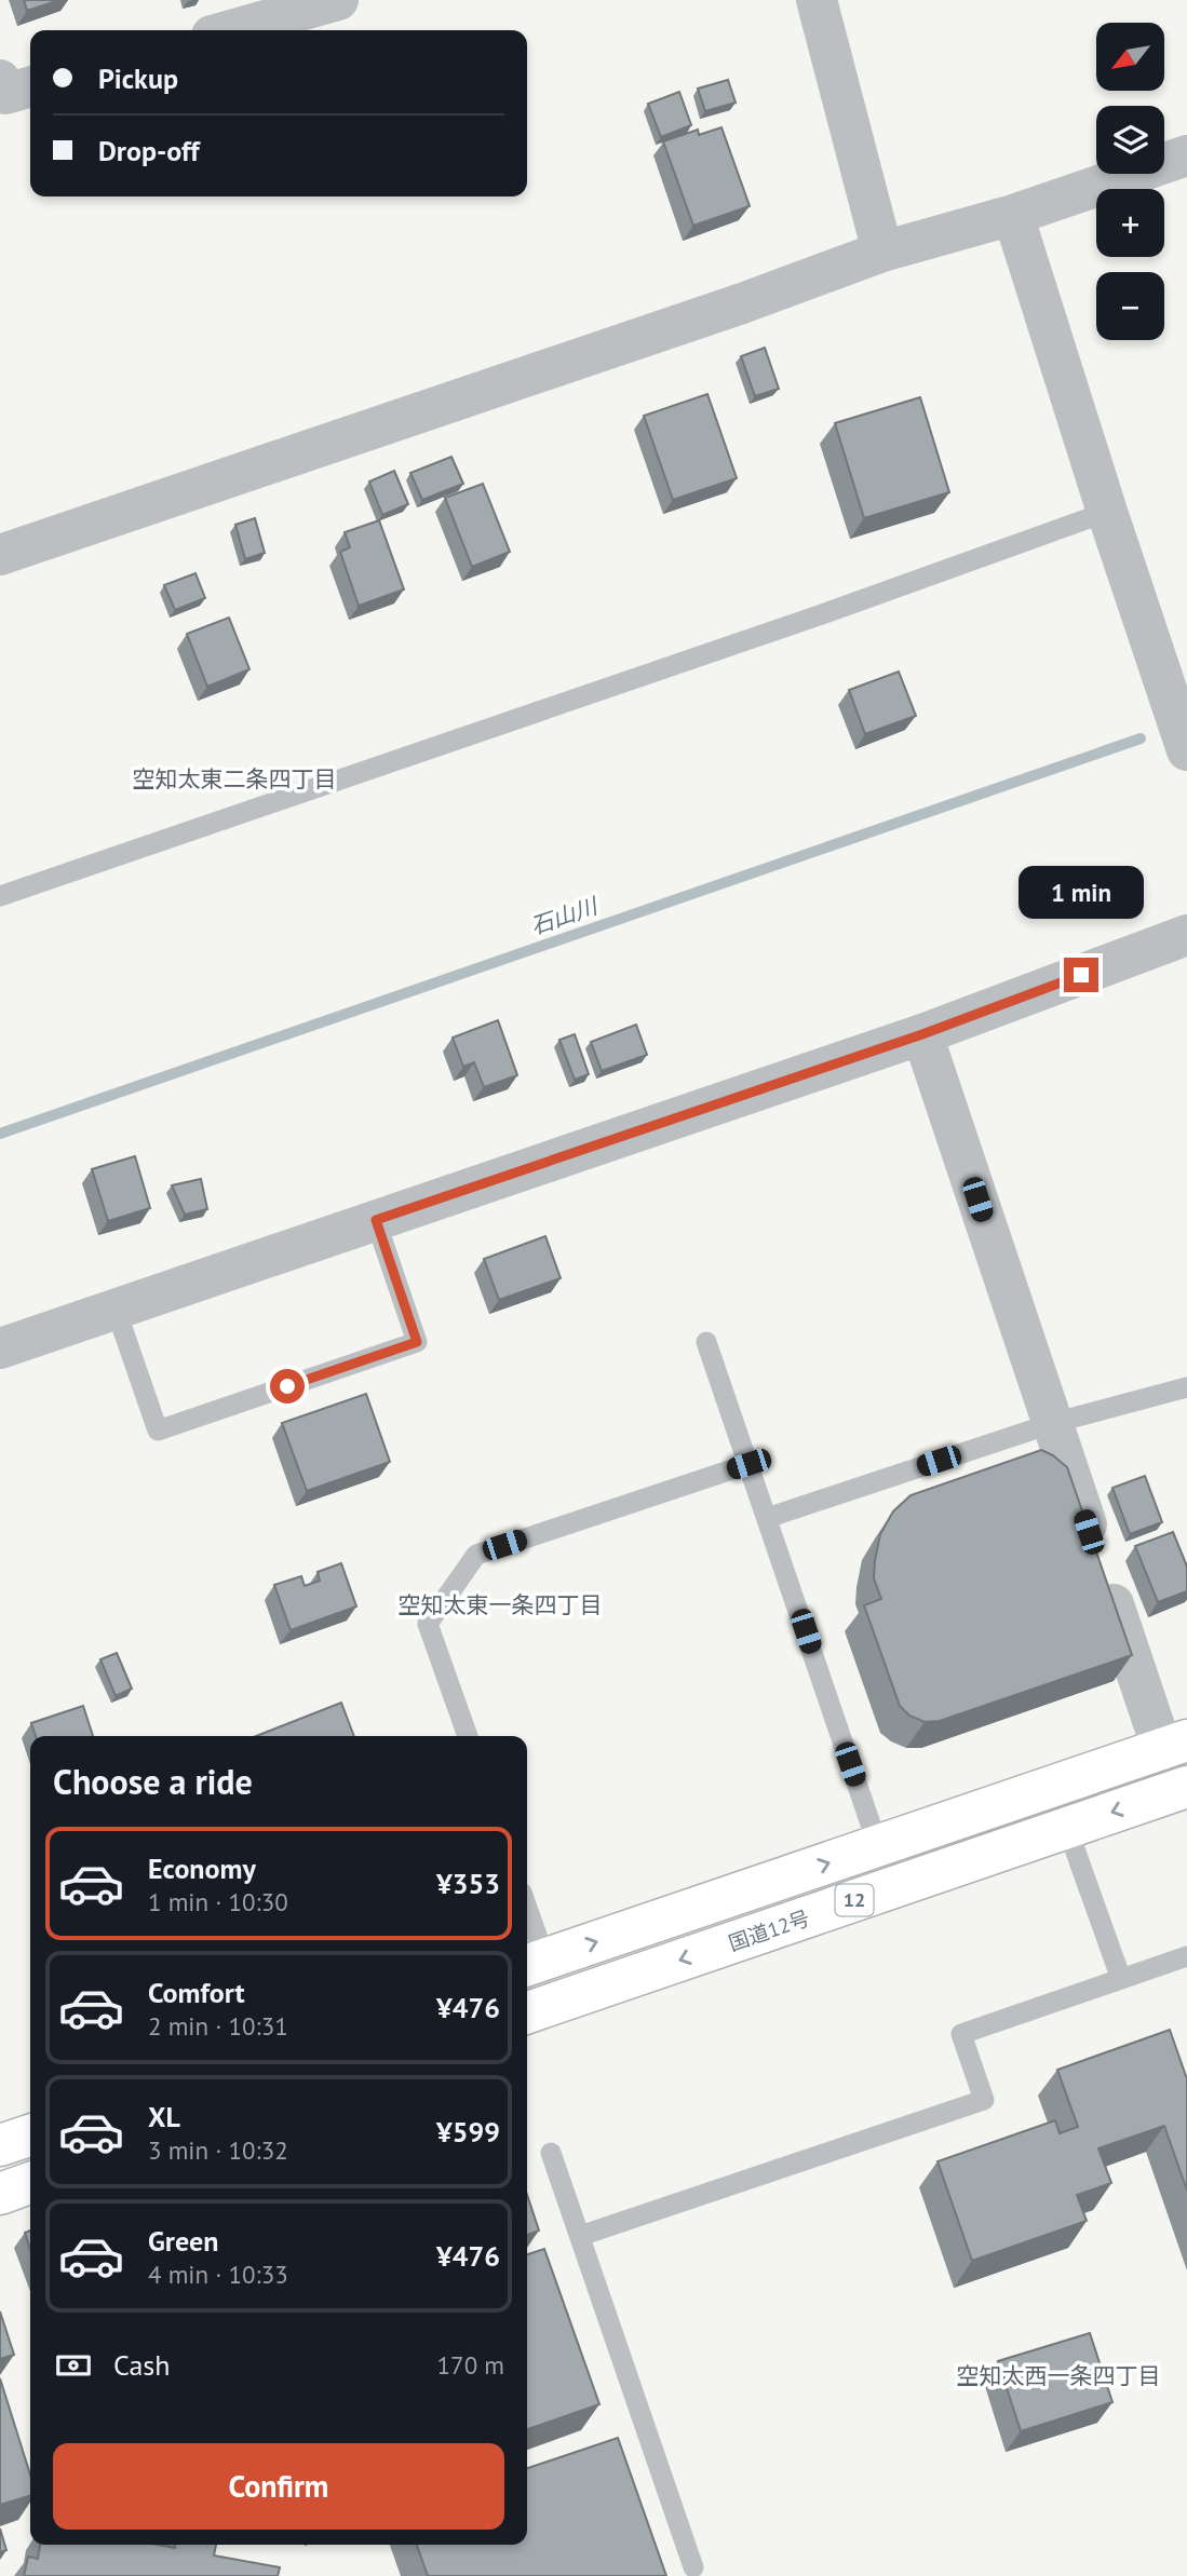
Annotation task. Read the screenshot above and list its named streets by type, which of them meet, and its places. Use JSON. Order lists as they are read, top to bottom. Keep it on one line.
{"streets":{"highway":["12","国道12号"]},"districts":["空知太東二条四丁目","空知太東一条四丁目","空知太西一条四丁目"],"water":["石山川"],"north":"bottom left","page":{"map_buttons":["+","−"],"banner":["Pickup","Drop-off"],"bubble":"1 min","heading":"Choose a ride","list":[{"name":"Economy","note":"1 min · 10:30","value":"¥353"},{"name":"Comfort","note":"2 min · 10:31","value":"¥476"},{"name":"XL","note":"3 min · 10:32","value":"¥599"},{"name":"Green","note":"4 min · 10:33","value":"¥476"}],"pay":["Cash","170 m"],"buttons":"Confirm"}}
